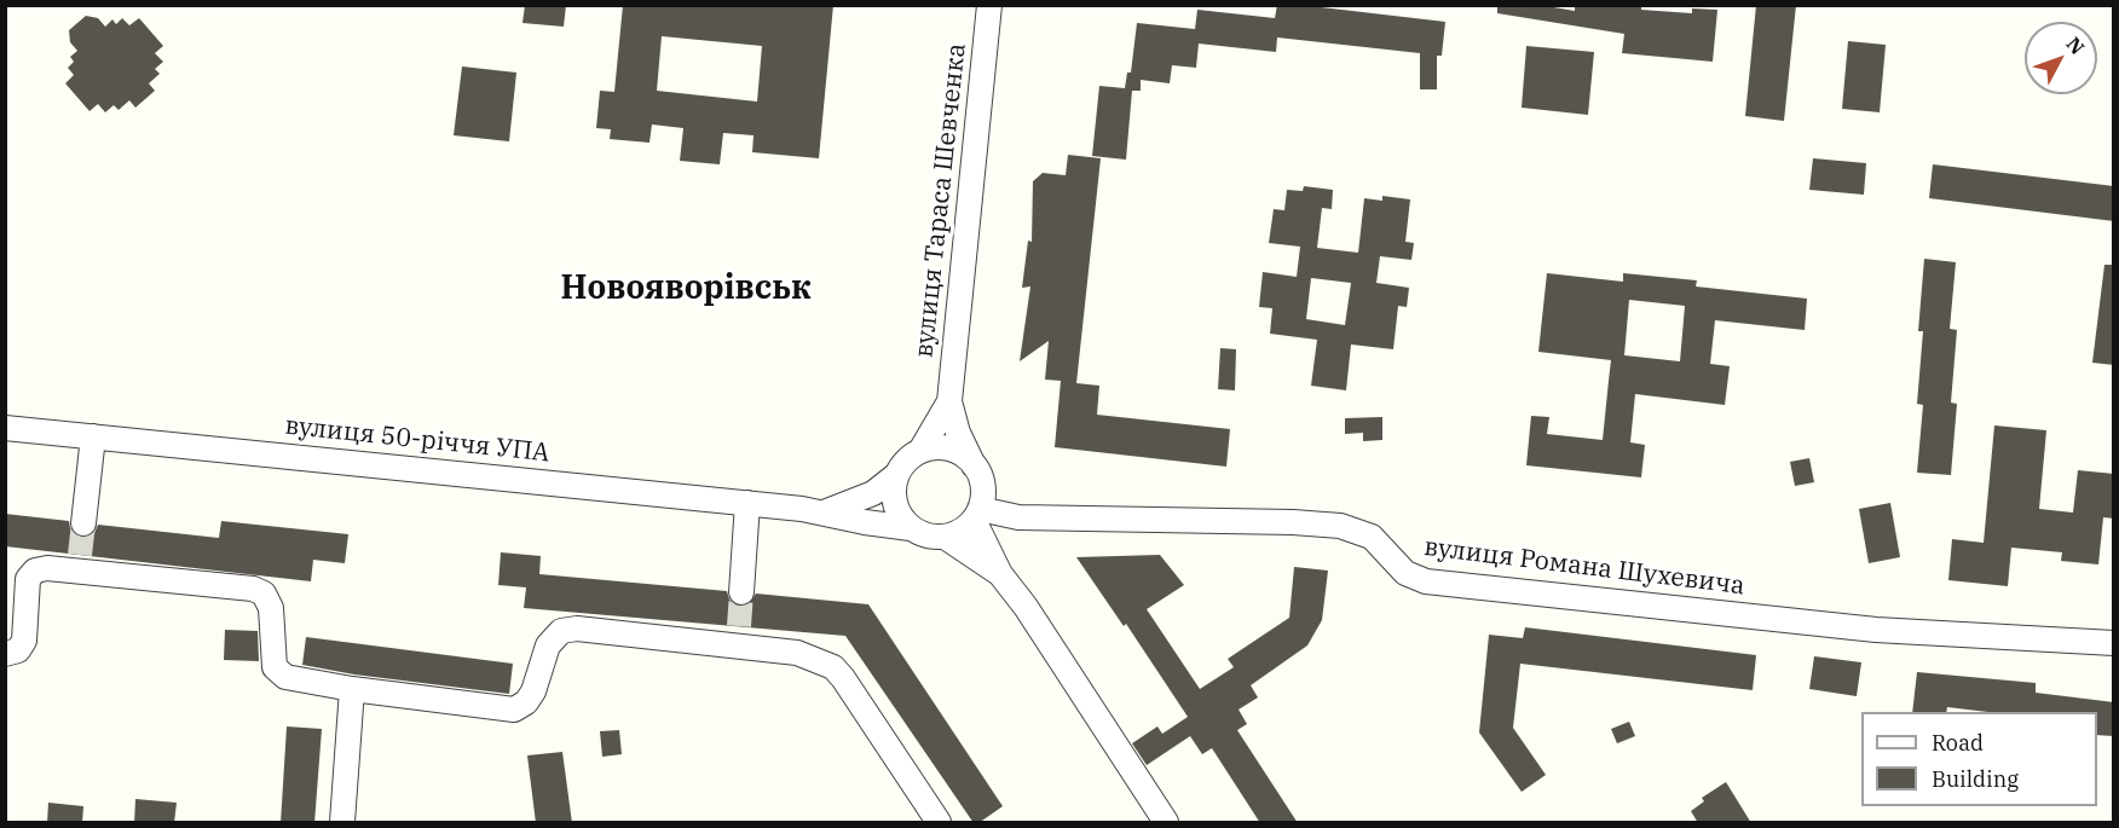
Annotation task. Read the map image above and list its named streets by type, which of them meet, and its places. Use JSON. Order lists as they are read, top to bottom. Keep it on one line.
{"streets":{"street":["вулиця Тараса Шевченка","вулиця 50-річчя УПА","вулиця Романа Шухевича"]},"crossings":[["вулиця Тараса Шевченка","вулиця 50-річчя УПА"],["вулиця Тараса Шевченка","вулиця Романа Шухевича"],["вулиця 50-річчя УПА","вулиця Романа Шухевича"]],"districts":["Новояворівськ"],"legend":["Road","Building"],"north":"top right"}
